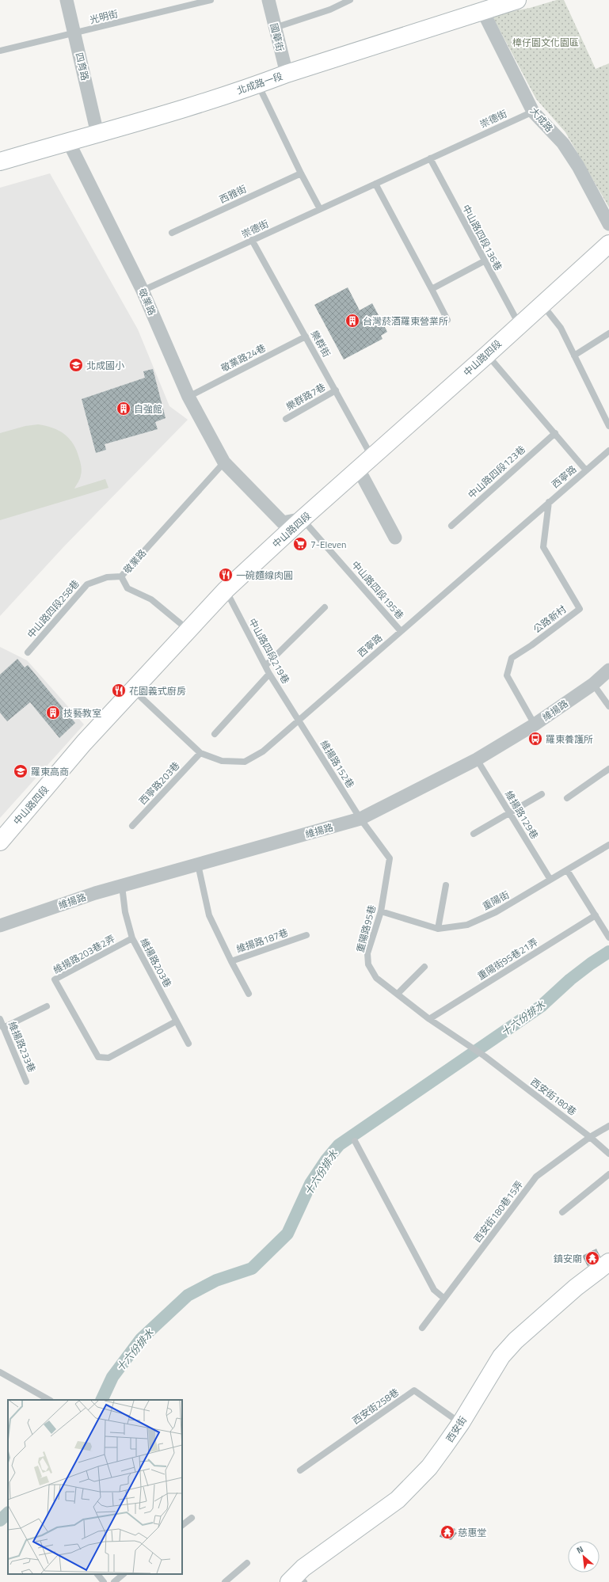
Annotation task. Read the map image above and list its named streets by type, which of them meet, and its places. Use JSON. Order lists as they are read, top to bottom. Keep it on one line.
{"streets":{"street":["國華街","四育路","北成路一段","大成路","敬業路","中山路四段","維揚路","西安街"],"lane":["光明街","崇德街","西雅街","中山路四段136巷","樂群街","敬業路24巷","樂群路7巷","中山路四段123巷","西寧路","中山路四段195巷","中山路四段258巷","公路新村","中山路四段219巷","維揚路152巷","西寧路203巷","維揚路129巷","重陽街","重陽路95巷","維揚路187巷","維揚路203巷2弄","重陽街95巷21弄","維揚路203巷","維揚路233巷","西安街180巷","西安街180巷15弄","西安街258巷"]},"crossings":[["光明街","四育路"],["國華街","北成路一段"],["四育路","北成路一段"],["北成路一段","大成路"],["北成路一段","敬業路"],["崇德街","大成路"],["崇德街","中山路四段136巷"],["崇德街","敬業路"],["崇德街","樂群街"],["中山路四段136巷","中山路四段"],["敬業路","敬業路24巷"],["敬業路","中山路四段"],["敬業路","中山路四段195巷"],["敬業路","中山路四段258巷"],["樂群街","敬業路24巷"],["樂群街","中山路四段"],["樂群街","樂群路7巷"],["中山路四段","西寧路"],["中山路四段","中山路四段195巷"],["中山路四段","中山路四段219巷"],["西寧路","中山路四段195巷"],["西寧路","公路新村"],["西寧路","中山路四段219巷"],["西寧路","維揚路152巷"],["西寧路","西寧路203巷"],["公路新村","維揚路"],["中山路四段219巷","維揚路152巷"],["維揚路","維揚路152巷"],["維揚路","維揚路129巷"],["維揚路","重陽路95巷"],["維揚路","維揚路187巷"],["維揚路","維揚路203巷"],["維揚路152巷","重陽路95巷"],["維揚路129巷","重陽街"],["重陽街","重陽路95巷"],["重陽路95巷","重陽街95巷21弄"],["重陽路95巷","西安街180巷"],["維揚路203巷2弄","維揚路203巷"],["西安街180巷","西安街180巷15弄"],["西安街258巷","西安街"]],"water":["十六份排水"],"parks":["樟仔園文化園區"],"places":{"building":["台灣菸酒羅東營業所","自強館","技藝教室"],"school or university":["北成國小","羅東高商"],"supermarket":["7-Eleven"],"restaurant":["一碗麵線肉圓","花園義式廚房"],"bus stop":["羅東養護所"],"temple":["鎮安廟","慈惠堂"]},"north":"top left"}
